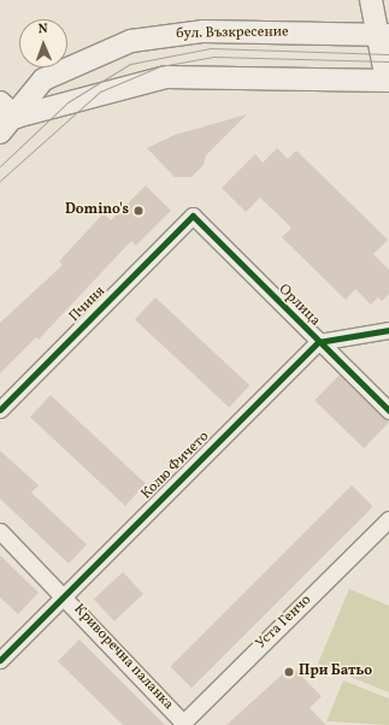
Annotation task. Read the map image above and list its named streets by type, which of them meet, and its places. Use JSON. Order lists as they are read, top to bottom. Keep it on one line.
{"streets":{"main road":["бул. Възкресение"],"street":["Пчиня","Орлица","Колю Фичето","Уста Генчо","Криворечна паланка"]},"crossings":[["Пчиня","Орлица"],["Орлица","Колю Фичето"],["Колю Фичето","Криворечна паланка"],["Уста Генчо","Криворечна паланка"]],"places":["Domino's","При Батьо"],"north":"top"}
